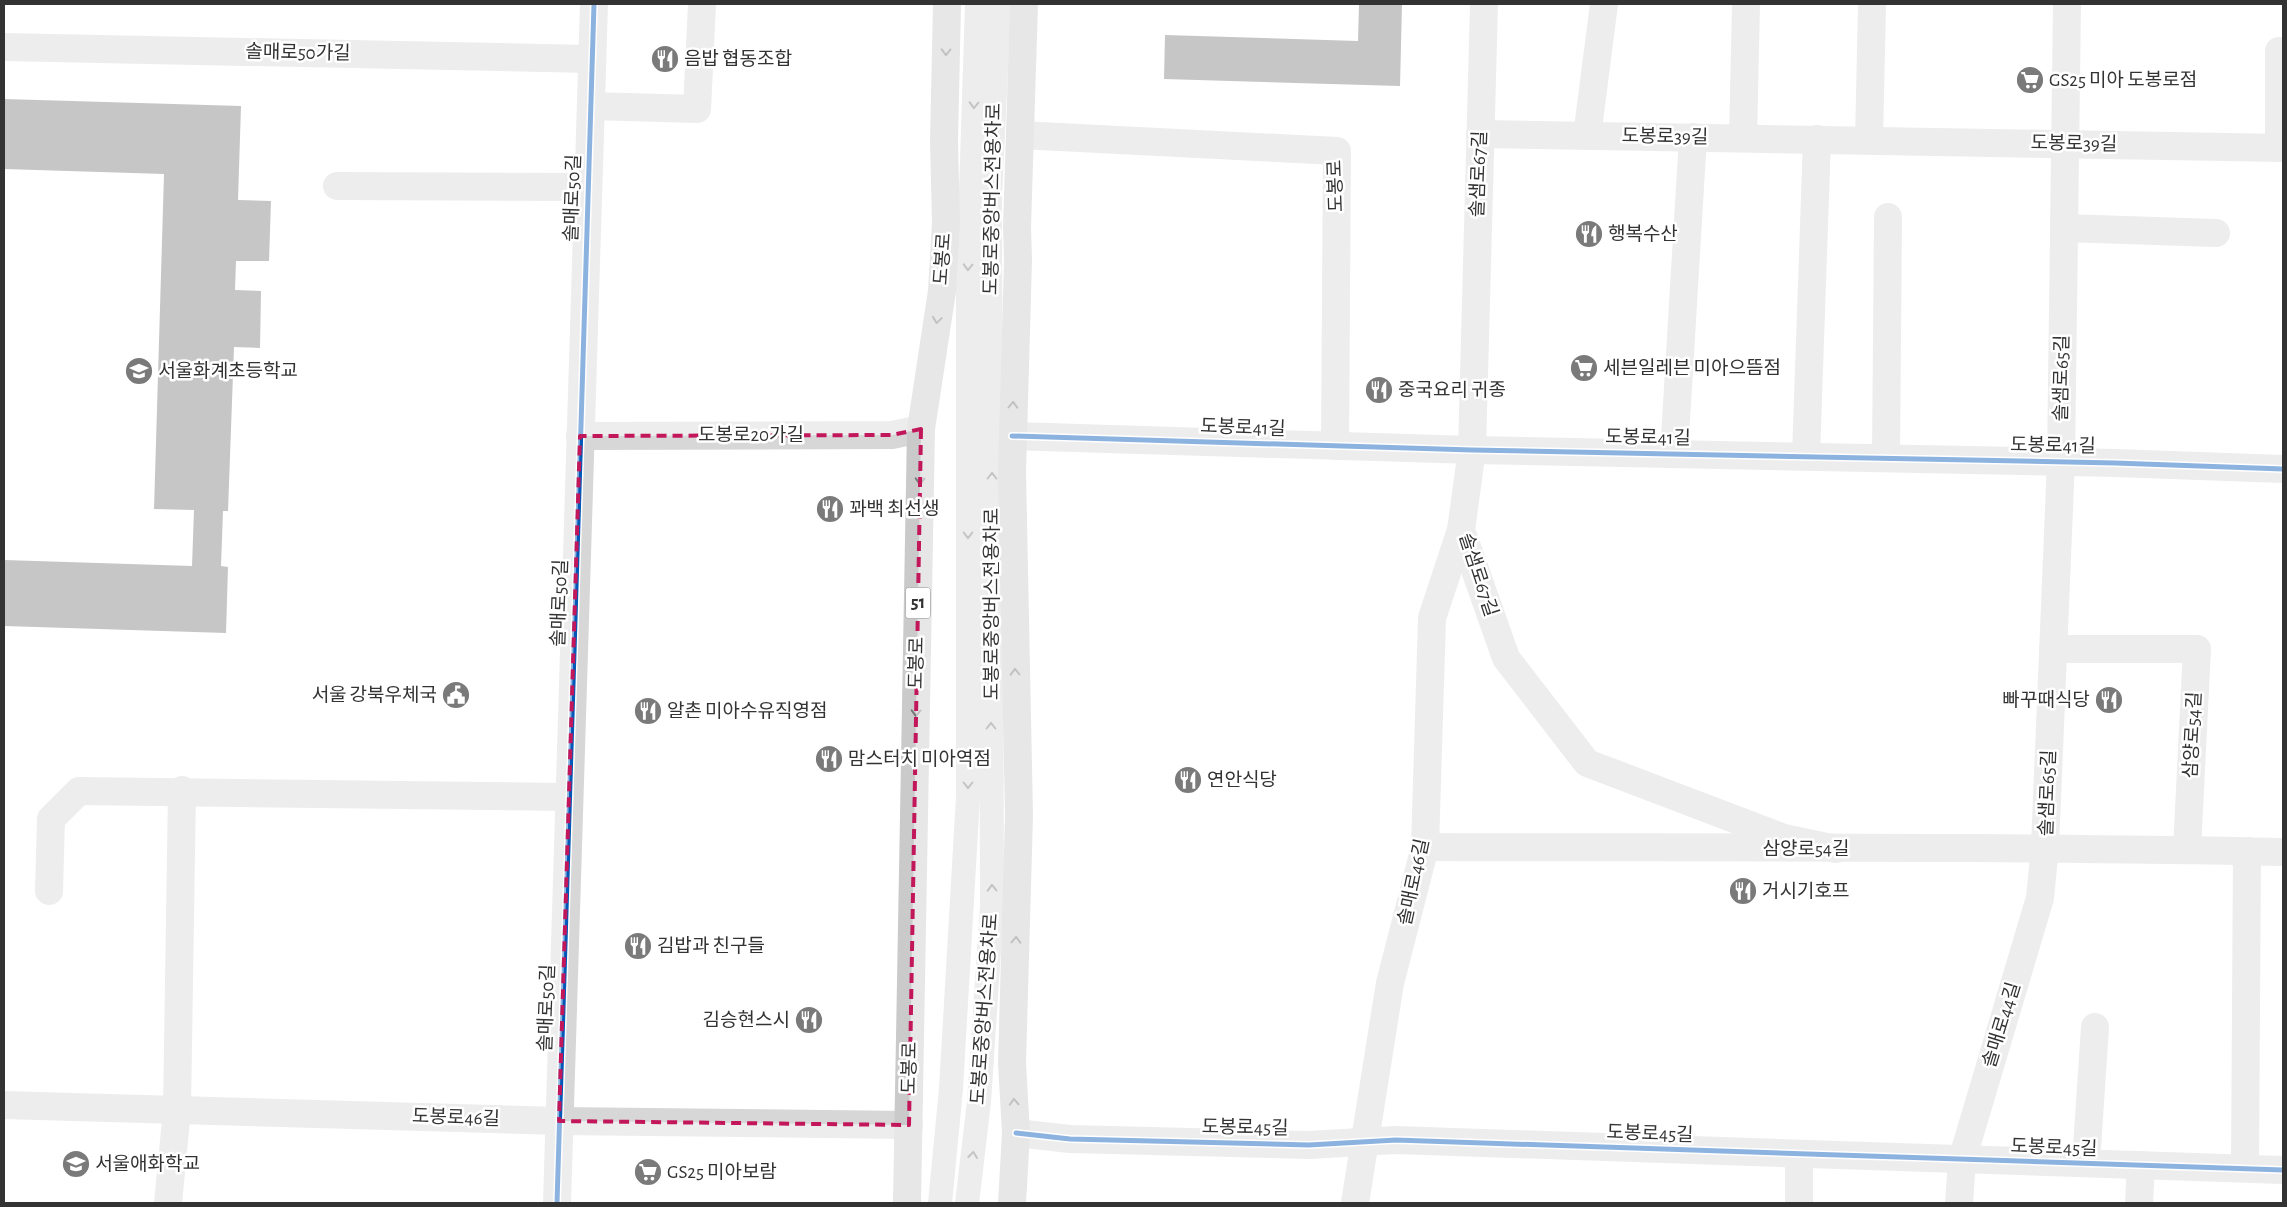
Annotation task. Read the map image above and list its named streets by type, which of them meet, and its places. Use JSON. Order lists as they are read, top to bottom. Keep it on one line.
{"streets":{"main road":["도봉로","51"],"street":["솔매로50가길","도봉로39길","솔샘로67길","솔매로50길","솔샘로65길","도봉로41길","도봉로20가길","삼양로54길","솔매로46길","솔매로44길","도봉로46길","도봉로45길"],"lane":["도봉로중앙버스전용차로"]},"crossings":[["솔매로50가길","솔매로50길"],["도봉로39길","솔샘로67길"],["도봉로39길","솔샘로65길"],["도봉로39길","도봉로41길"],["솔샘로67길","도봉로41길"],["솔샘로67길","삼양로54길"],["솔샘로67길","솔매로46길"],["도봉로","도봉로41길"],["도봉로","도봉로20가길"],["도봉로","도봉로46길"],["솔매로50길","도봉로20가길"],["솔매로50길","도봉로46길"],["솔샘로65길","도봉로41길"],["솔샘로65길","삼양로54길"],["솔샘로65길","솔매로44길"],["삼양로54길","솔매로46길"],["삼양로54길","솔매로44길"],["솔매로46길","도봉로45길"],["솔매로44길","도봉로45길"]],"places":{"restaurant":["음밥 협동조합","행복수산","중국요리 귀종","꽈백 최선생","빠꾸때식당","알촌 미아수유직영점","맘스터치 미아역점","연안식당","거시기호프","김밥과 친구들","김승현스시"],"supermarket":["GS25 미아 도봉로점","세븐일레븐 미아으뜸점","GS25 미아보람"],"school or university":["서울화계초등학교","서울애화학교"],"public building":["서울 강북우체국"]}}
